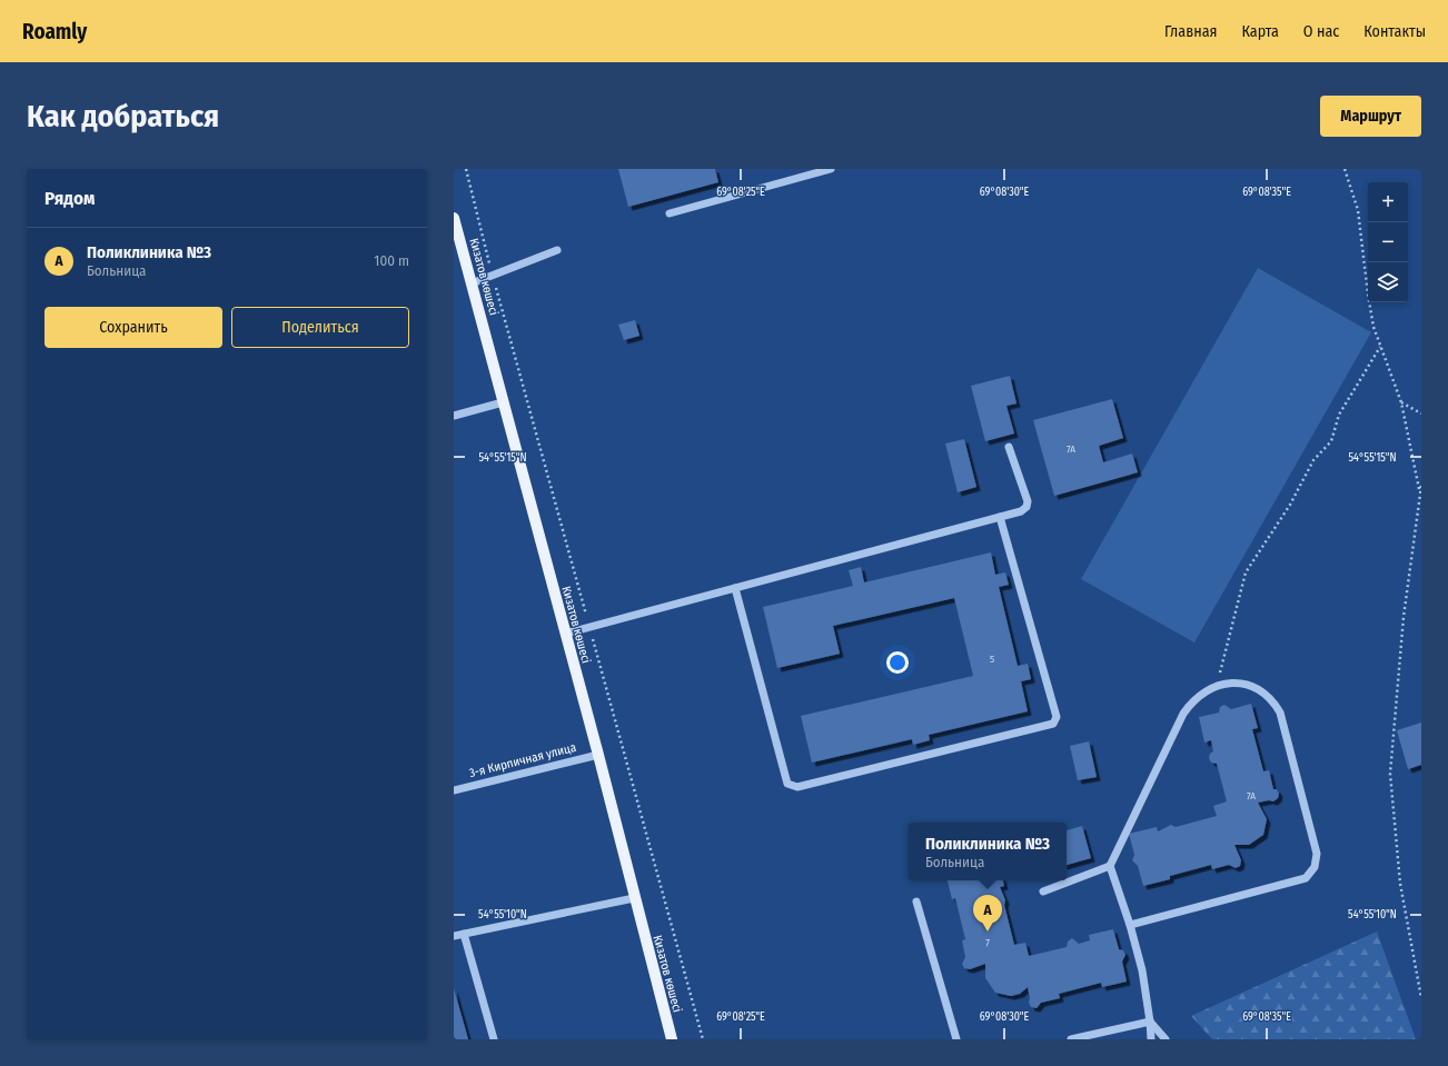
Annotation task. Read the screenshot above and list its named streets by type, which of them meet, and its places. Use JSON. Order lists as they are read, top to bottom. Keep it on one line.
{"streets":{"main road":["Кизатов көшесі"],"street":["3-я Кирпичная улица"]},"crossings":[["Кизатов көшесі","3-я Кирпичная улица"]],"house_numbers":["7А","5","7А","7"],"page":{"header":"Roamly","nav":["Главная","Карта","О нас","Контакты"],"buttons":["Маршрут",["Сохранить","Поделиться"]],"title":"Как добраться","heading":"Рядом","map_buttons":["+","−"],"list":[{"mark":"A","name":"Поликлиника №3","note":"Больница","value":"100 m"}],"popup":["Поликлиника №3","Больница"],"pins":"A"},"coordinates":["69°08'25\"E","69°08'30\"E","69°08'35\"E","54°55'15\"N","54°55'10\"N"]}
